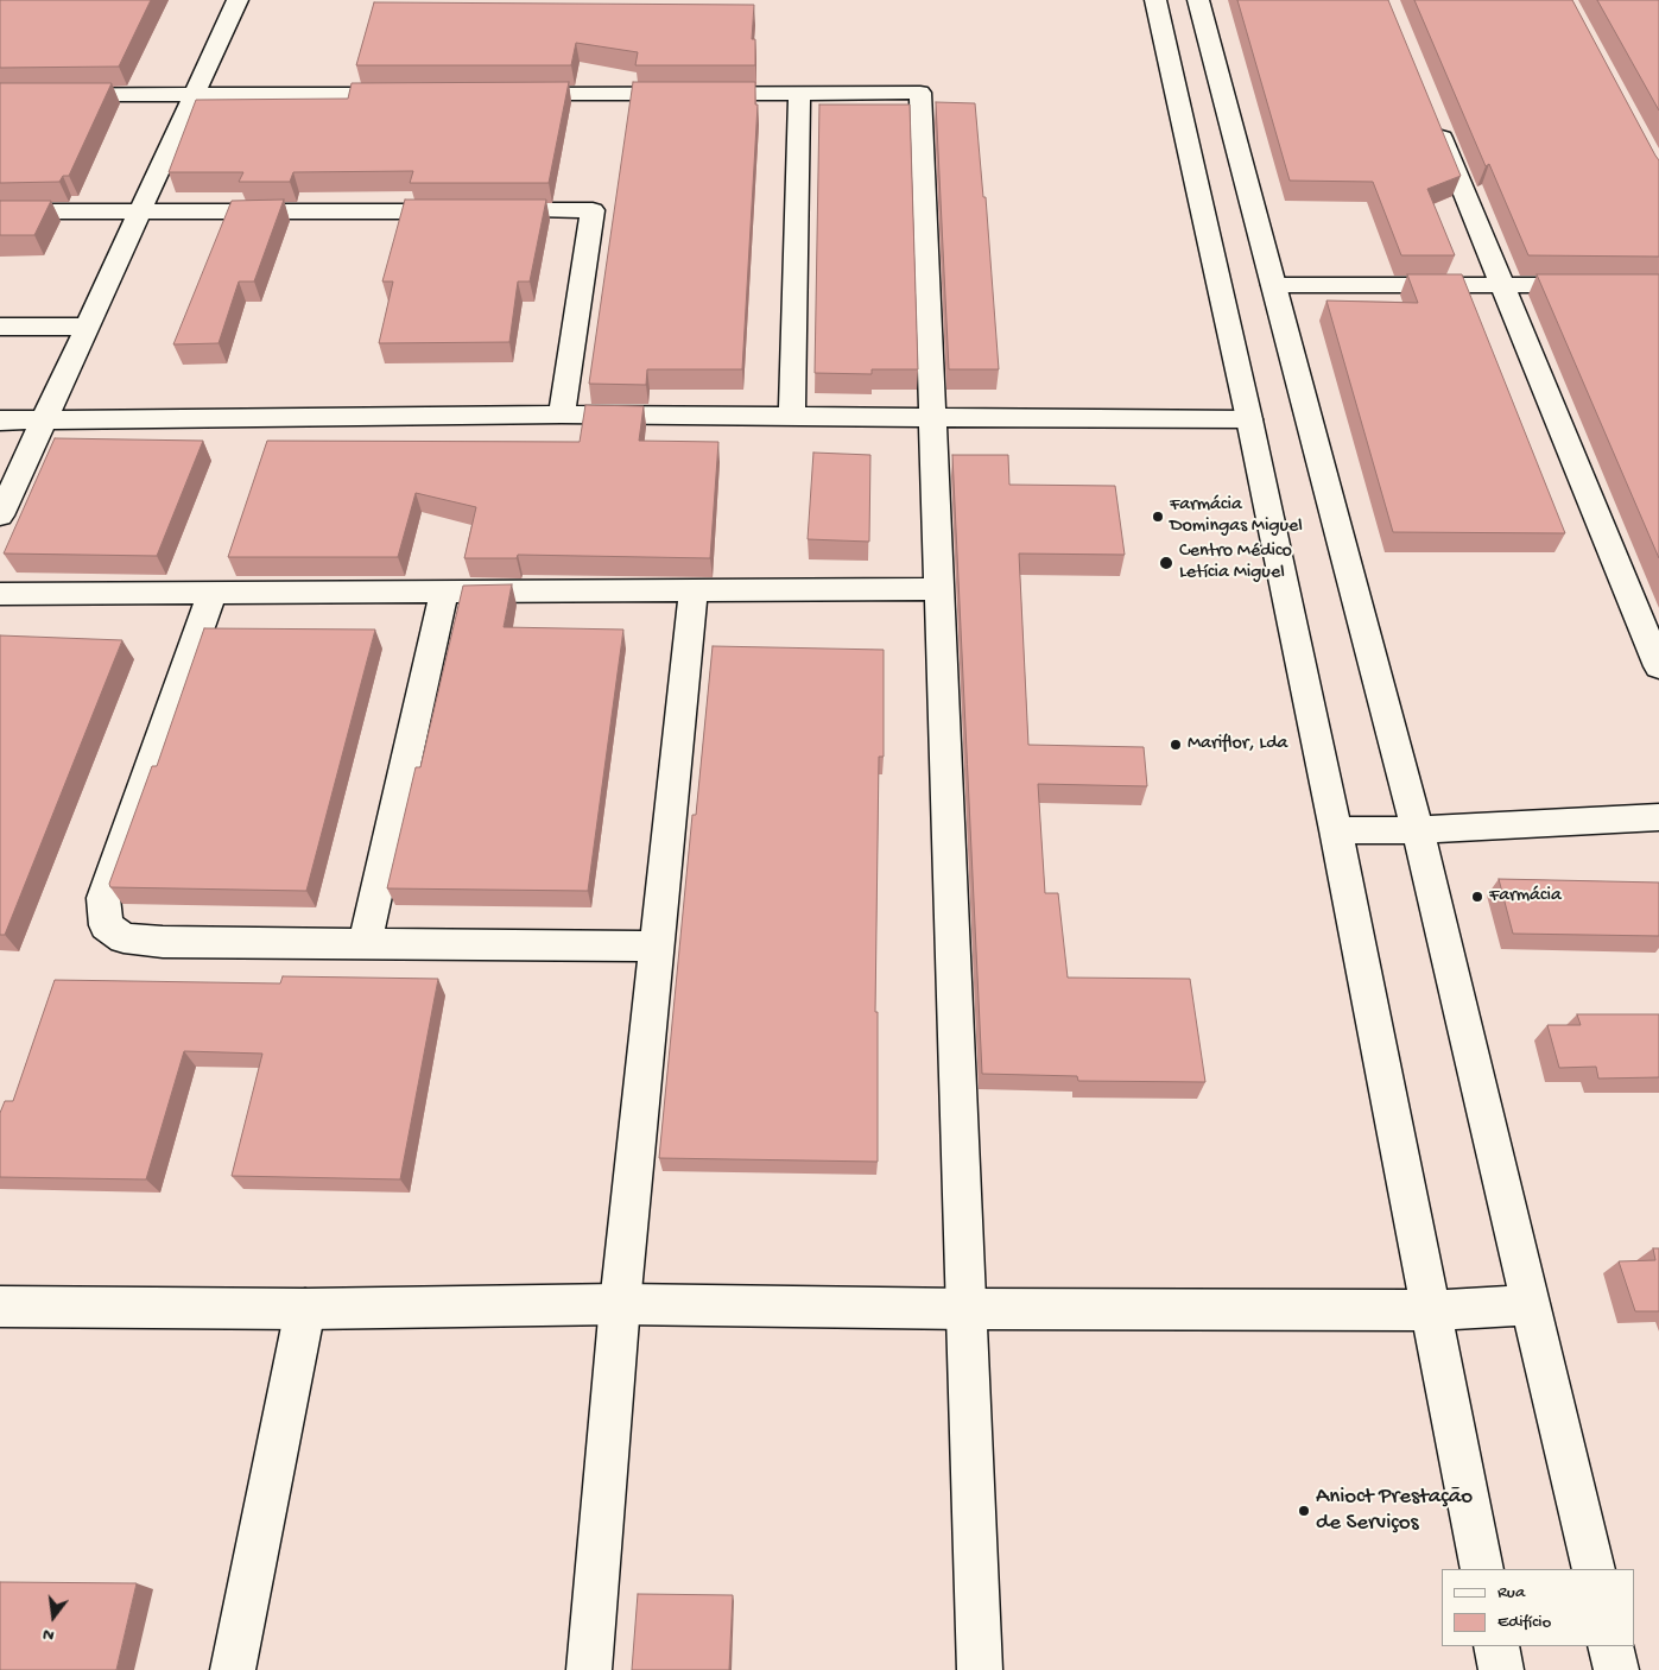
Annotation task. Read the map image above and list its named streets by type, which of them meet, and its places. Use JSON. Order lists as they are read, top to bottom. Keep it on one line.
{"places":["Farmácia Domingas Miguel","Centro Médico Letícia Miguel","Mariflor, Lda","Farmácia","Anioct Prestação de Serviços"],"legend":["Rua","Edifício"],"north":"bottom"}
